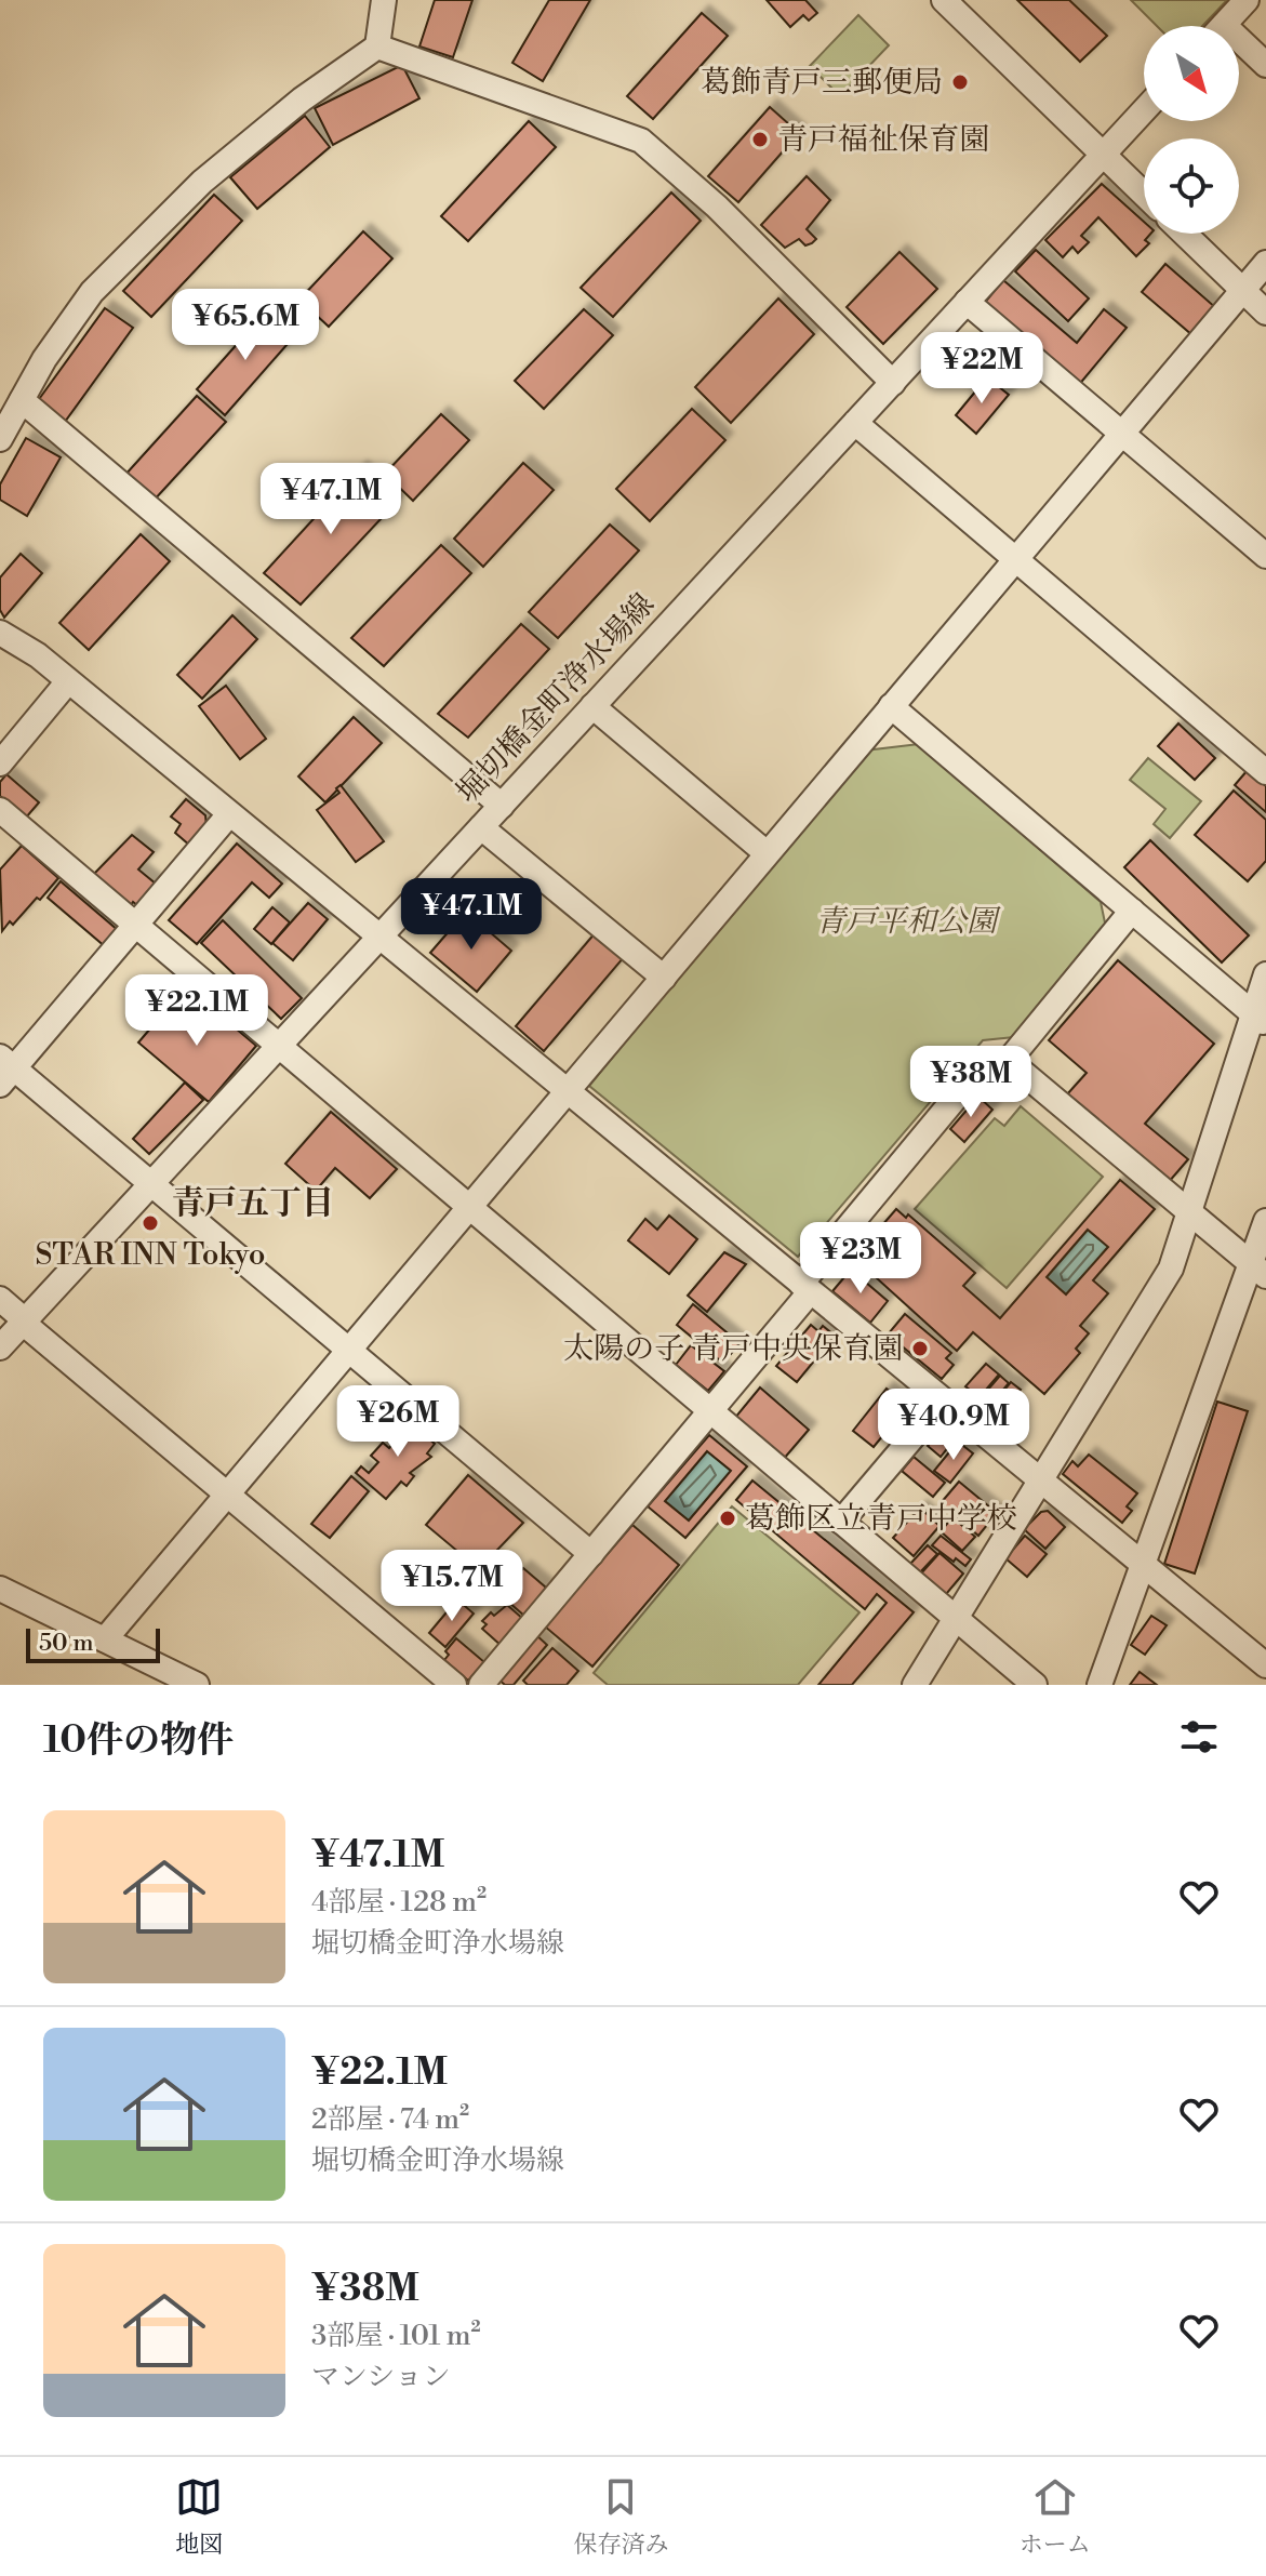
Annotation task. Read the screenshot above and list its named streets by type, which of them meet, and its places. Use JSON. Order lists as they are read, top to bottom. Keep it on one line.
{"streets":{"street":["堀切橋金町浄水場線"]},"districts":["青戸五丁目"],"parks":["青戸平和公園"],"places":["葛飾青戸三郵便局","青戸福祉保育園","STAR INN Tokyo","太陽の子 青戸中央保育園","葛飾区立青戸中学校"],"scale_bar":"50 m","north":"bottom right","page":{"price":["¥65.6M","¥22M","¥47.1M","¥47.1M","¥22.1M","¥38M","¥23M","¥26M","¥40.9M","¥15.7M"],"scale":"50 m","heading":"10件の物件","list":[{"name":"¥47.1M","note":"4部屋 · 128 m² · 堀切橋金町浄水場線"},{"name":"¥22.1M","note":"2部屋 · 74 m² · 堀切橋金町浄水場線"},{"name":"¥38M","note":"3部屋 · 101 m² · マンション"}],"tabs":["地図","保存済み","ホーム"]}}
